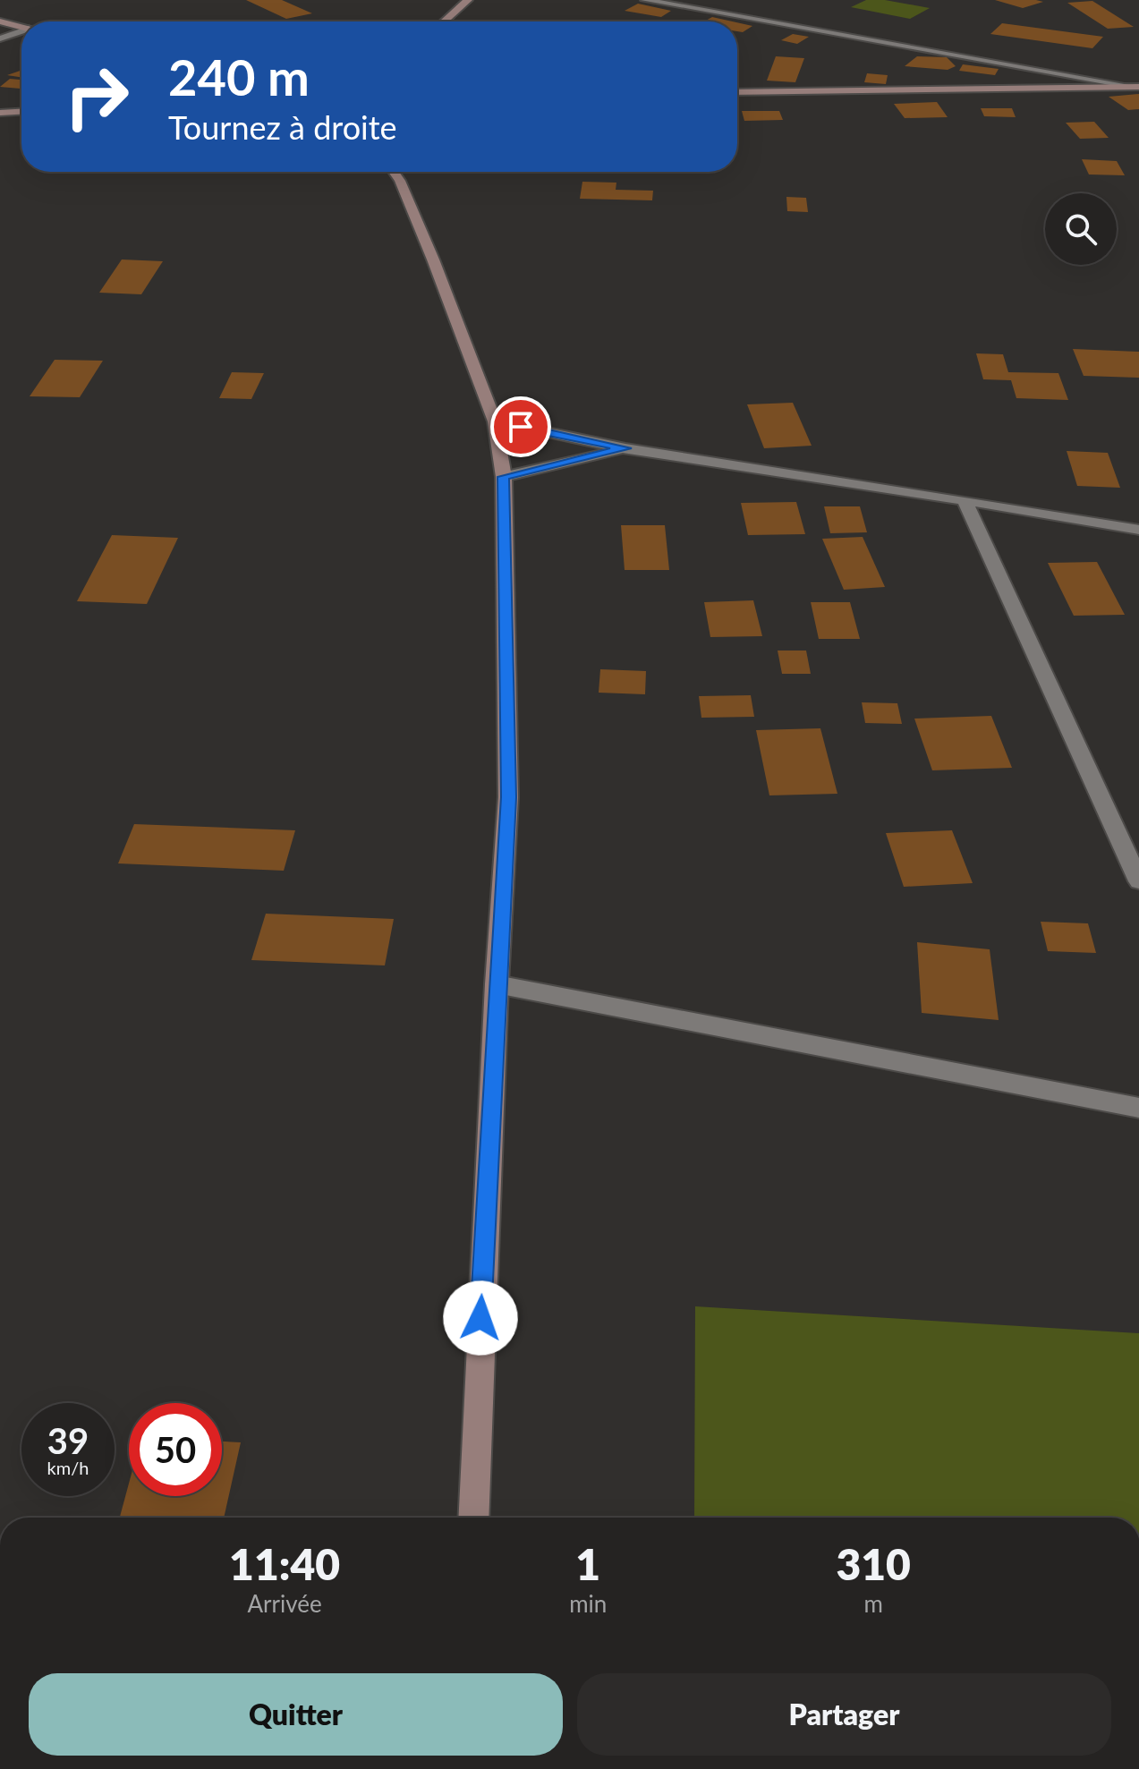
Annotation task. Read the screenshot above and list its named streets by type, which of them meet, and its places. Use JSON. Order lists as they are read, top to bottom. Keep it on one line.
{"page":{"turn":["240 m","Tournez à droite"],"speed":"39 km/h","limit":"50","eta":["11:40","Arrivée","1","min","310","m"],"buttons":["Quitter","Partager"]}}
